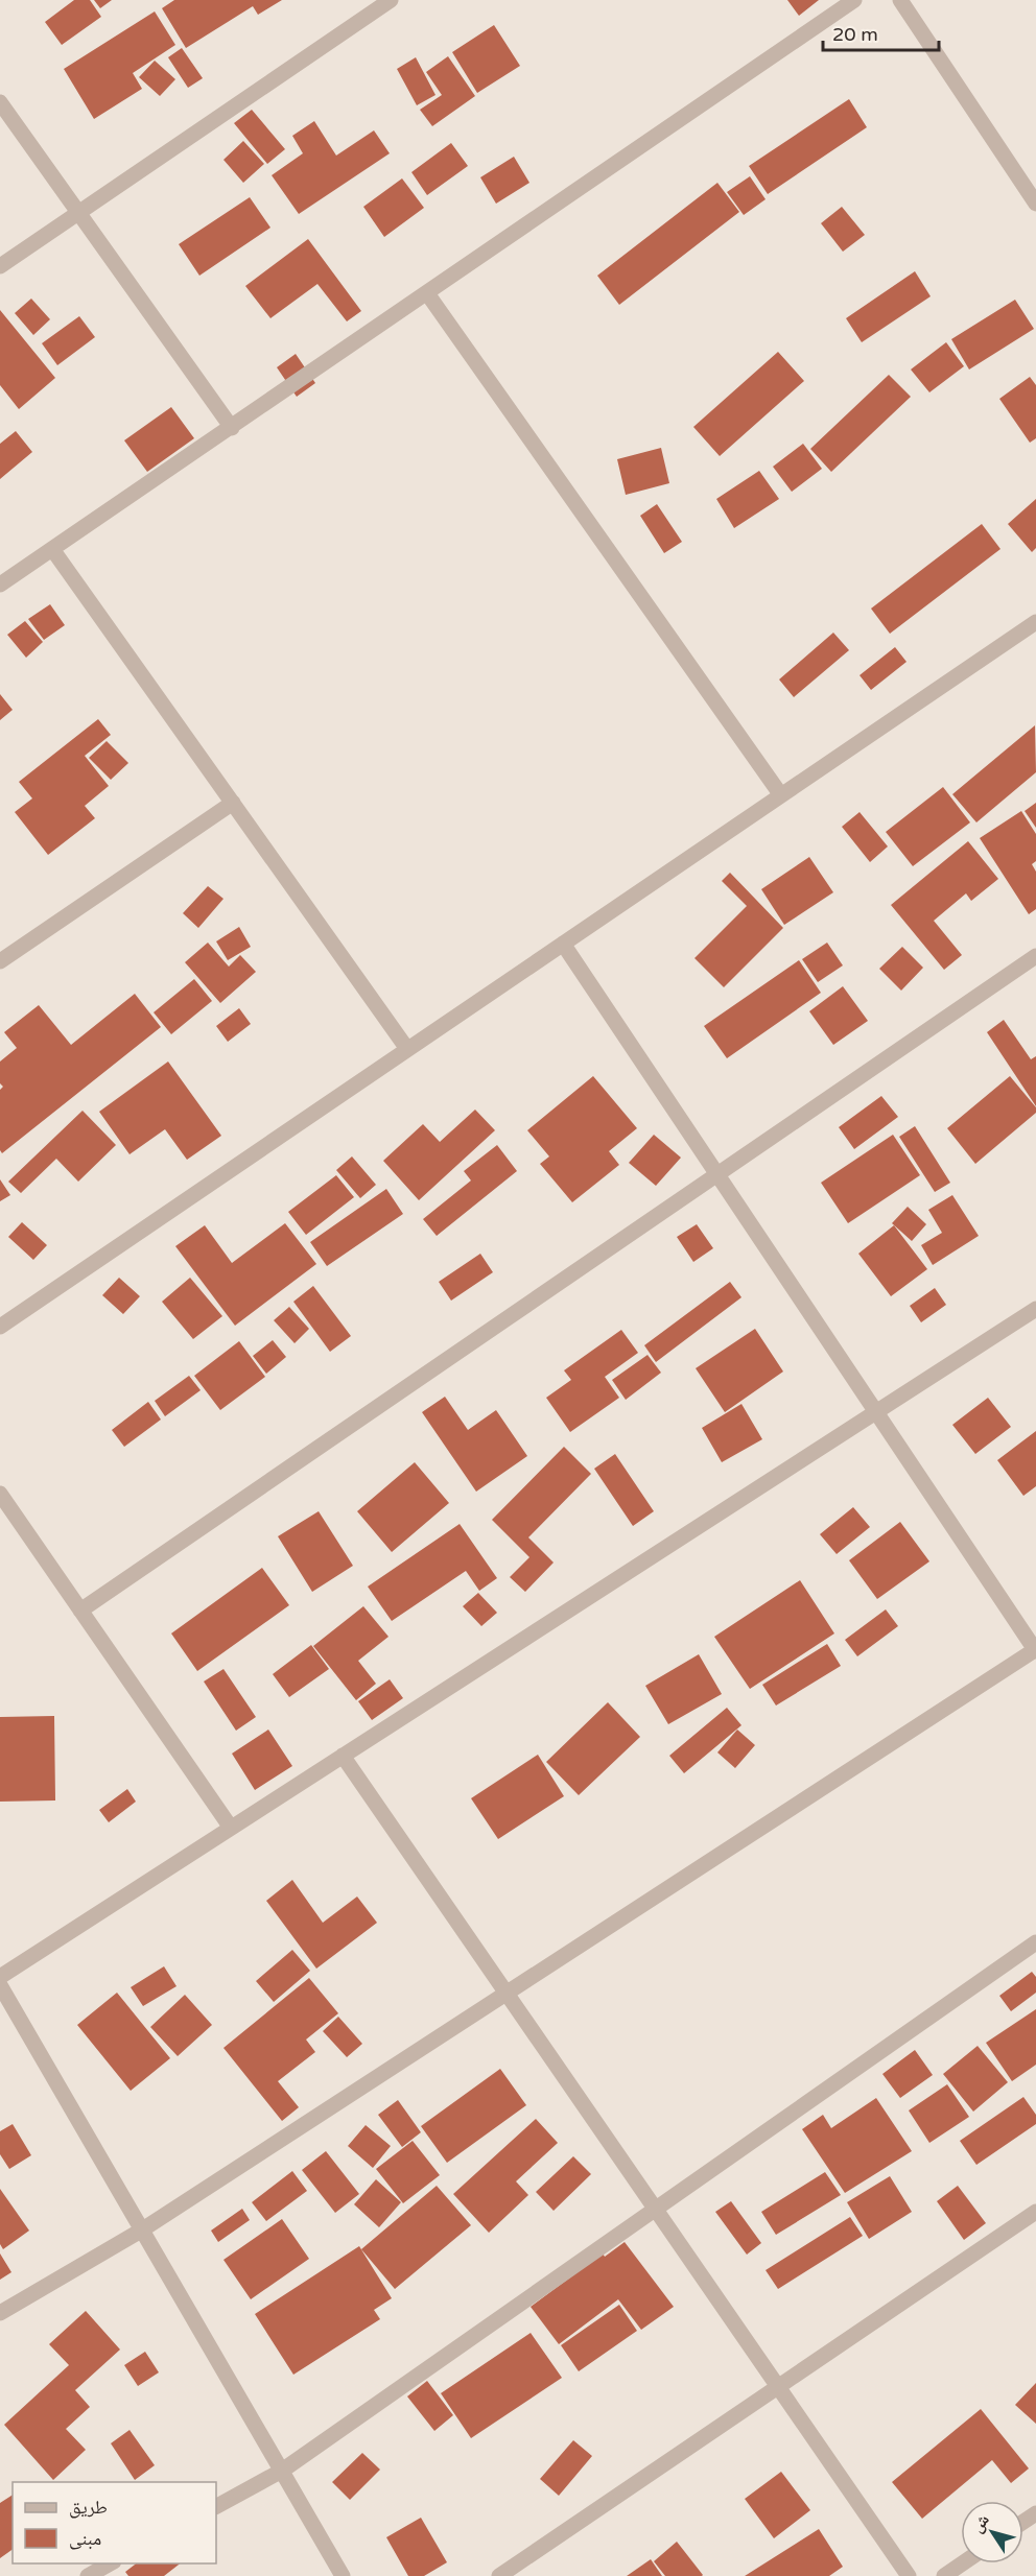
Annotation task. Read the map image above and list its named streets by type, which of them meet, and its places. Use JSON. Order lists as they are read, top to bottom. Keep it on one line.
{"legend":["طريق","مبنى"],"scale_bar":"20 m","north":"top left"}
